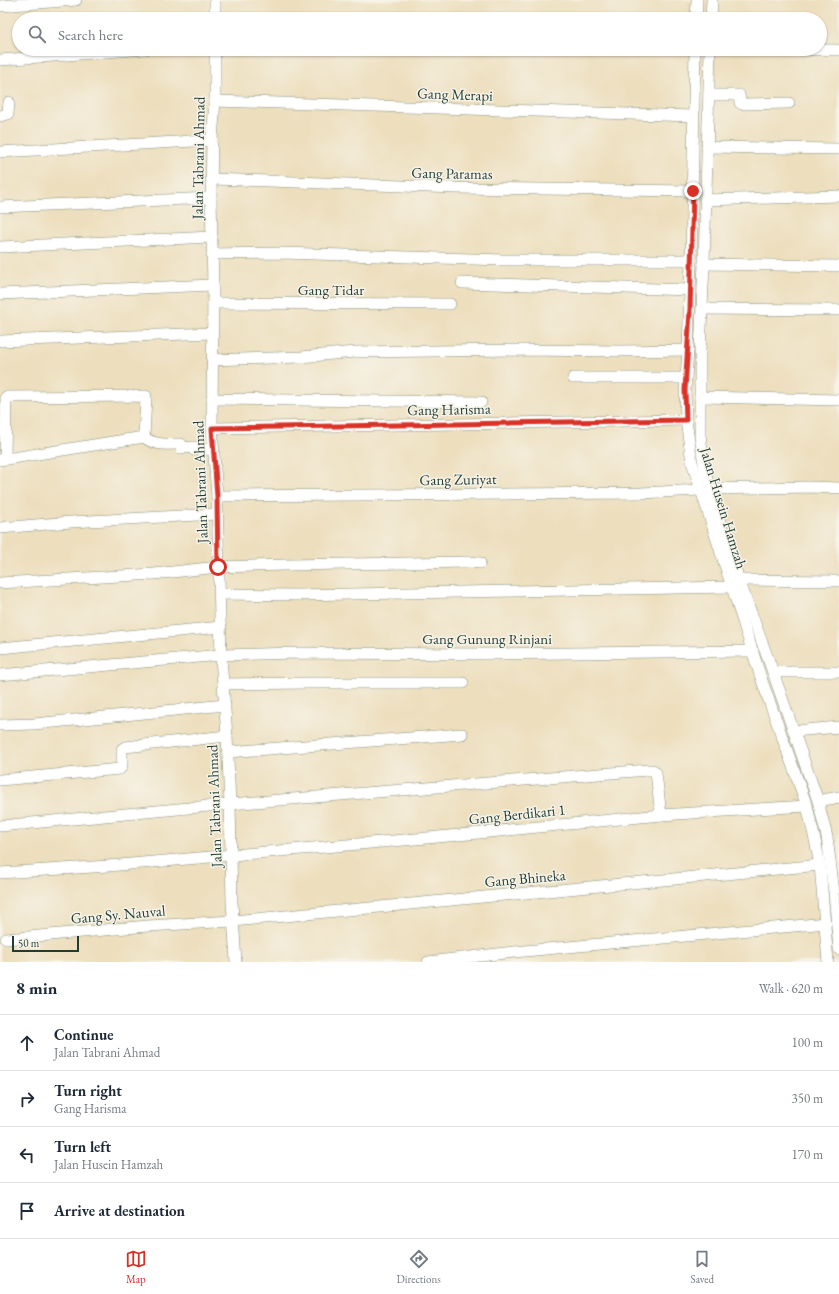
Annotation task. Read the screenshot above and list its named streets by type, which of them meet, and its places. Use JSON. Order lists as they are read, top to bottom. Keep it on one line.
{"streets":{"street":["Gang Merapi","Jalan Tabrani Ahmad","Gang Paramas","Gang Tidar","Gang Harisma","Gang Zuriyat","Jalan Husein Hamzah","Gang Gunung Rinjani","Gang Berdikari 1","Gang Bhineka","Gang Sy. Nauval"]},"crossings":[["Gang Merapi","Jalan Tabrani Ahmad"],["Gang Merapi","Jalan Husein Hamzah"],["Jalan Tabrani Ahmad","Gang Paramas"],["Jalan Tabrani Ahmad","Gang Tidar"],["Jalan Tabrani Ahmad","Gang Harisma"],["Jalan Tabrani Ahmad","Gang Zuriyat"],["Jalan Tabrani Ahmad","Gang Gunung Rinjani"],["Jalan Tabrani Ahmad","Gang Berdikari 1"],["Jalan Tabrani Ahmad","Gang Bhineka"],["Jalan Tabrani Ahmad","Gang Sy. Nauval"],["Gang Paramas","Jalan Husein Hamzah"],["Gang Harisma","Jalan Husein Hamzah"],["Gang Zuriyat","Jalan Husein Hamzah"],["Jalan Husein Hamzah","Gang Gunung Rinjani"],["Jalan Husein Hamzah","Gang Berdikari 1"],["Jalan Husein Hamzah","Gang Bhineka"],["Gang Bhineka","Gang Sy. Nauval"]],"scale_bar":"50 m","page":{"search":"Search here","scale":"50 m","heading":["8 min","Walk · 620 m"],"list":[["Continue","Jalan Tabrani Ahmad","100 m"],["Turn right","Gang Harisma","350 m"],["Turn left","Jalan Husein Hamzah","170 m"],"Arrive at destination"],"nav":["Map","Directions","Saved"]}}
